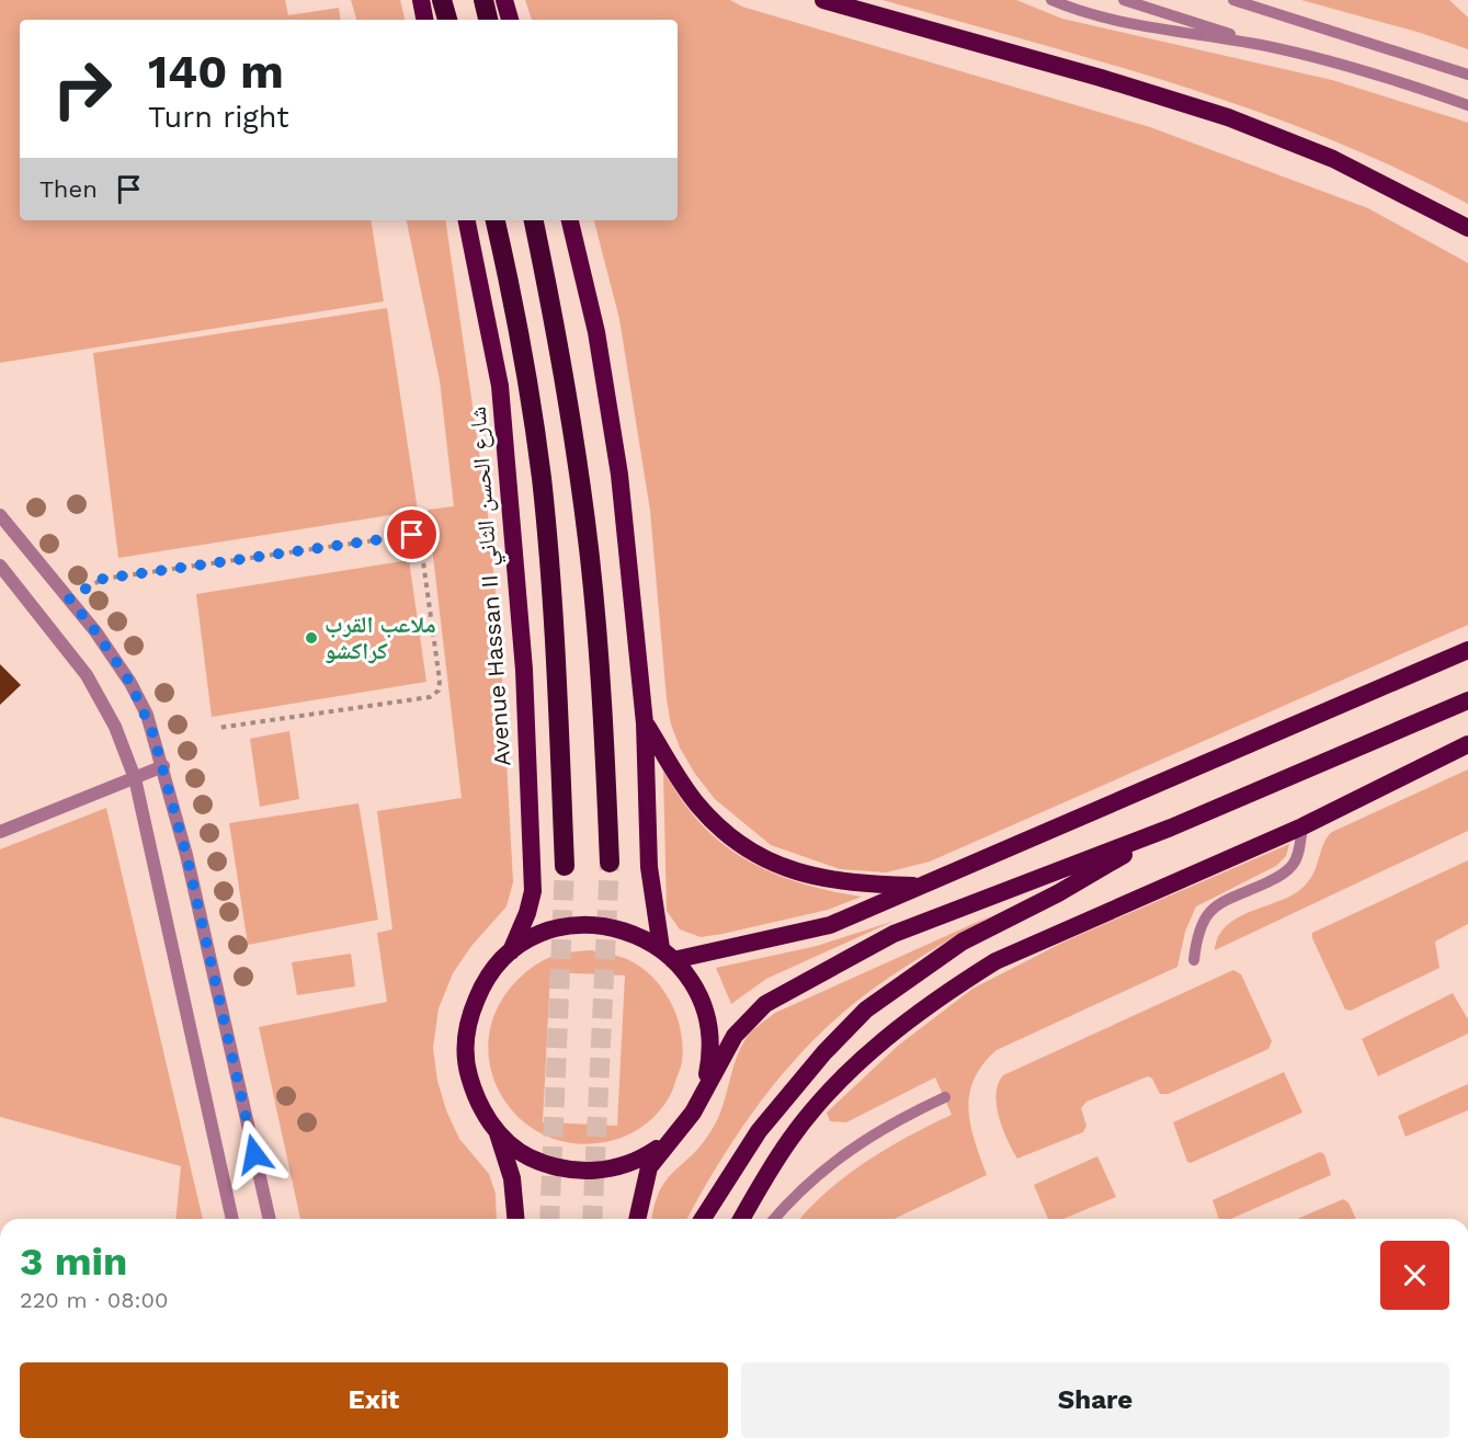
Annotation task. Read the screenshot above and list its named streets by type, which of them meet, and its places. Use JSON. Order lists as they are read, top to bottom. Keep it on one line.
{"streets":{"highway":["Avenue Hassan II شارع الحسن الثاني"]},"places":["ملاعب القرب كراكشو"],"page":{"turn":["140 m","Turn right"],"then":"Then","heading":["3 min","220 m · 08:00"],"buttons":["Exit","Share"]}}
